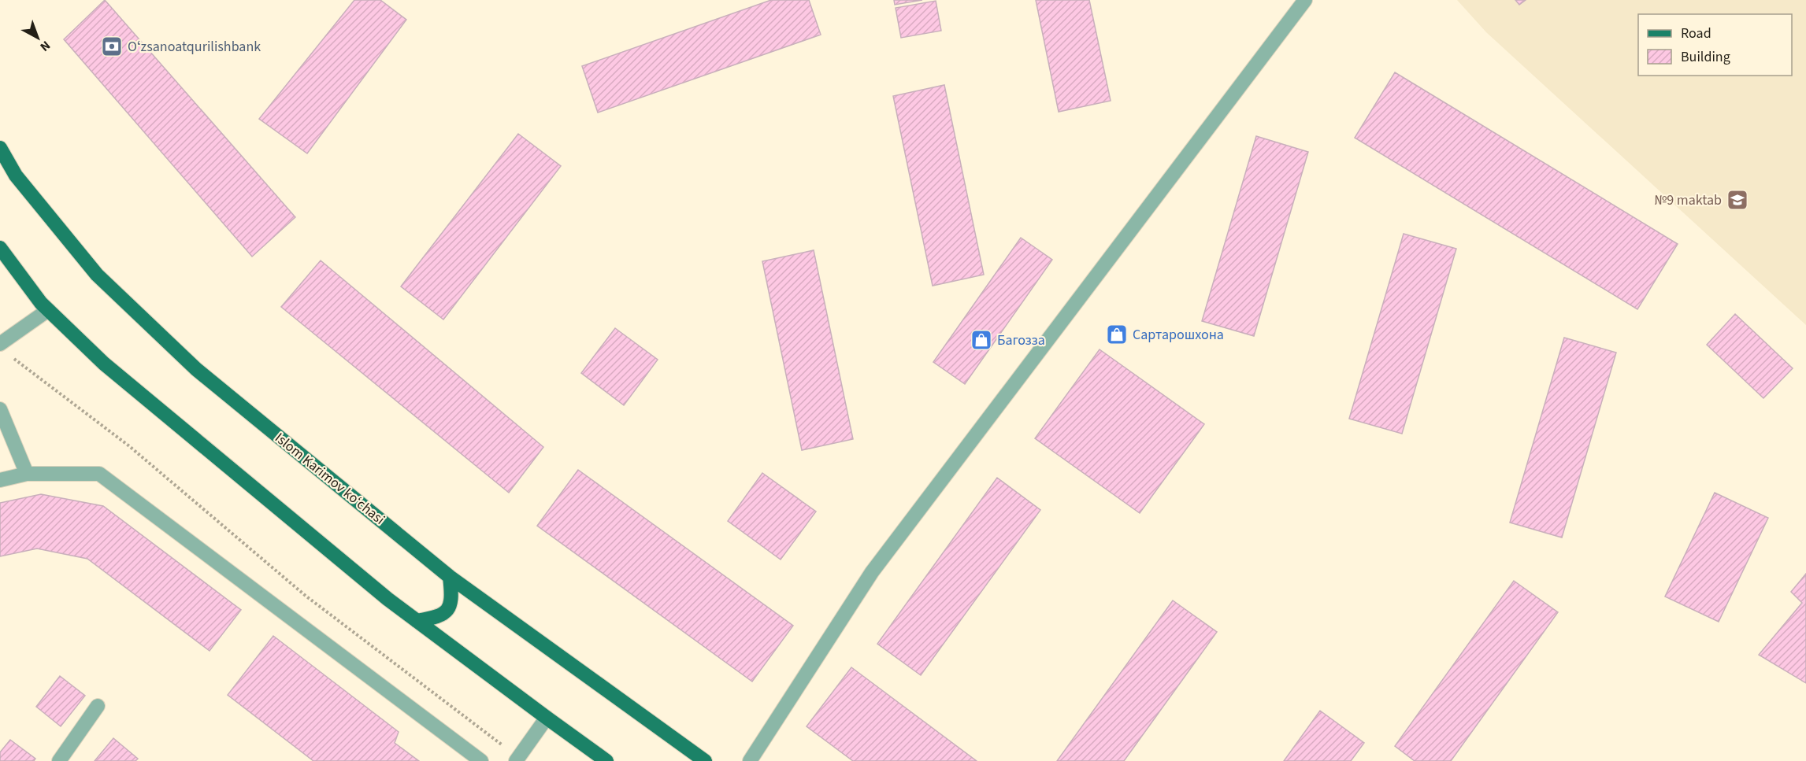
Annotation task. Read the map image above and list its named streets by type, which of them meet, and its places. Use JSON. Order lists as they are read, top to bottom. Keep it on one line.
{"streets":{"main road":["Islom Karimov ko‘chasi"]},"places":{"bank":["Oʻzsanoatqurilishbank"],"school or university":["№9 maktab"],"shop":["Сартарошхона","Багозза"]},"legend":["Road","Building"],"north":"bottom right"}
